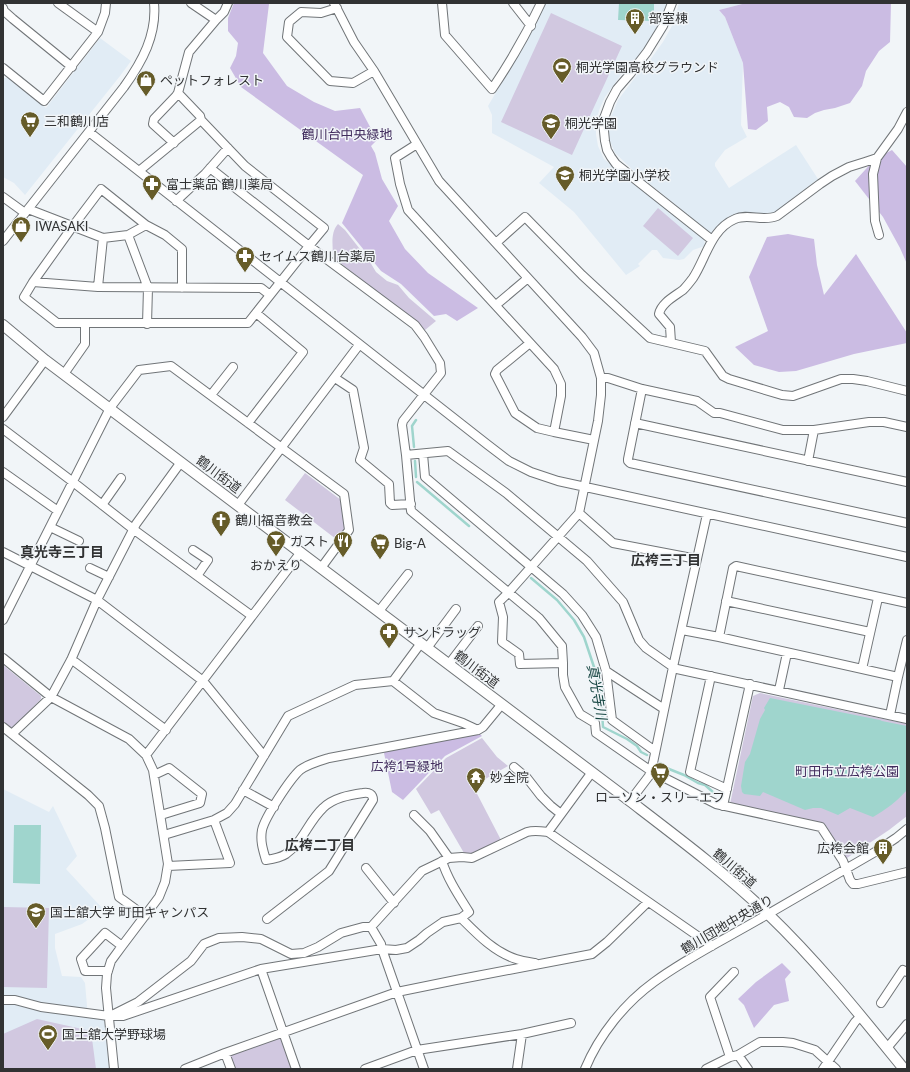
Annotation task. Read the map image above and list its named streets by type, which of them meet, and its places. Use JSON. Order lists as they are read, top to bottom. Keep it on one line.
{"streets":{"main road":["鶴川街道"],"street":["鶴川団地中央通り"]},"crossings":[["鶴川街道","鶴川団地中央通り"]],"districts":["真光寺三丁目","広袴三丁目","広袴二丁目"],"water":["真光寺川"],"parks":["鶴川台中央緑地","広袴1号緑地","町田市立広袴公園"],"places":{"building":["部室棟","広袴会館"],"sports":["桐光学園高校グラウンド","国士舘大学野球場"],"shop":["ペットフォレスト","IWASAKI"],"supermarket":["三和鶴川店","Big-A","ローソン・スリーエフ"],"school or university":["桐光学園","桐光学園小学校","国士舘大学 町田キャンパス"],"pharmacy":["富士薬品 鶴川薬局","セイムス鶴川台薬局","サンドラッグ"],"church":["鶴川福音教会"],"bar":["おかえり"],"restaurant":["ガスト"],"temple":["妙全院"]}}
